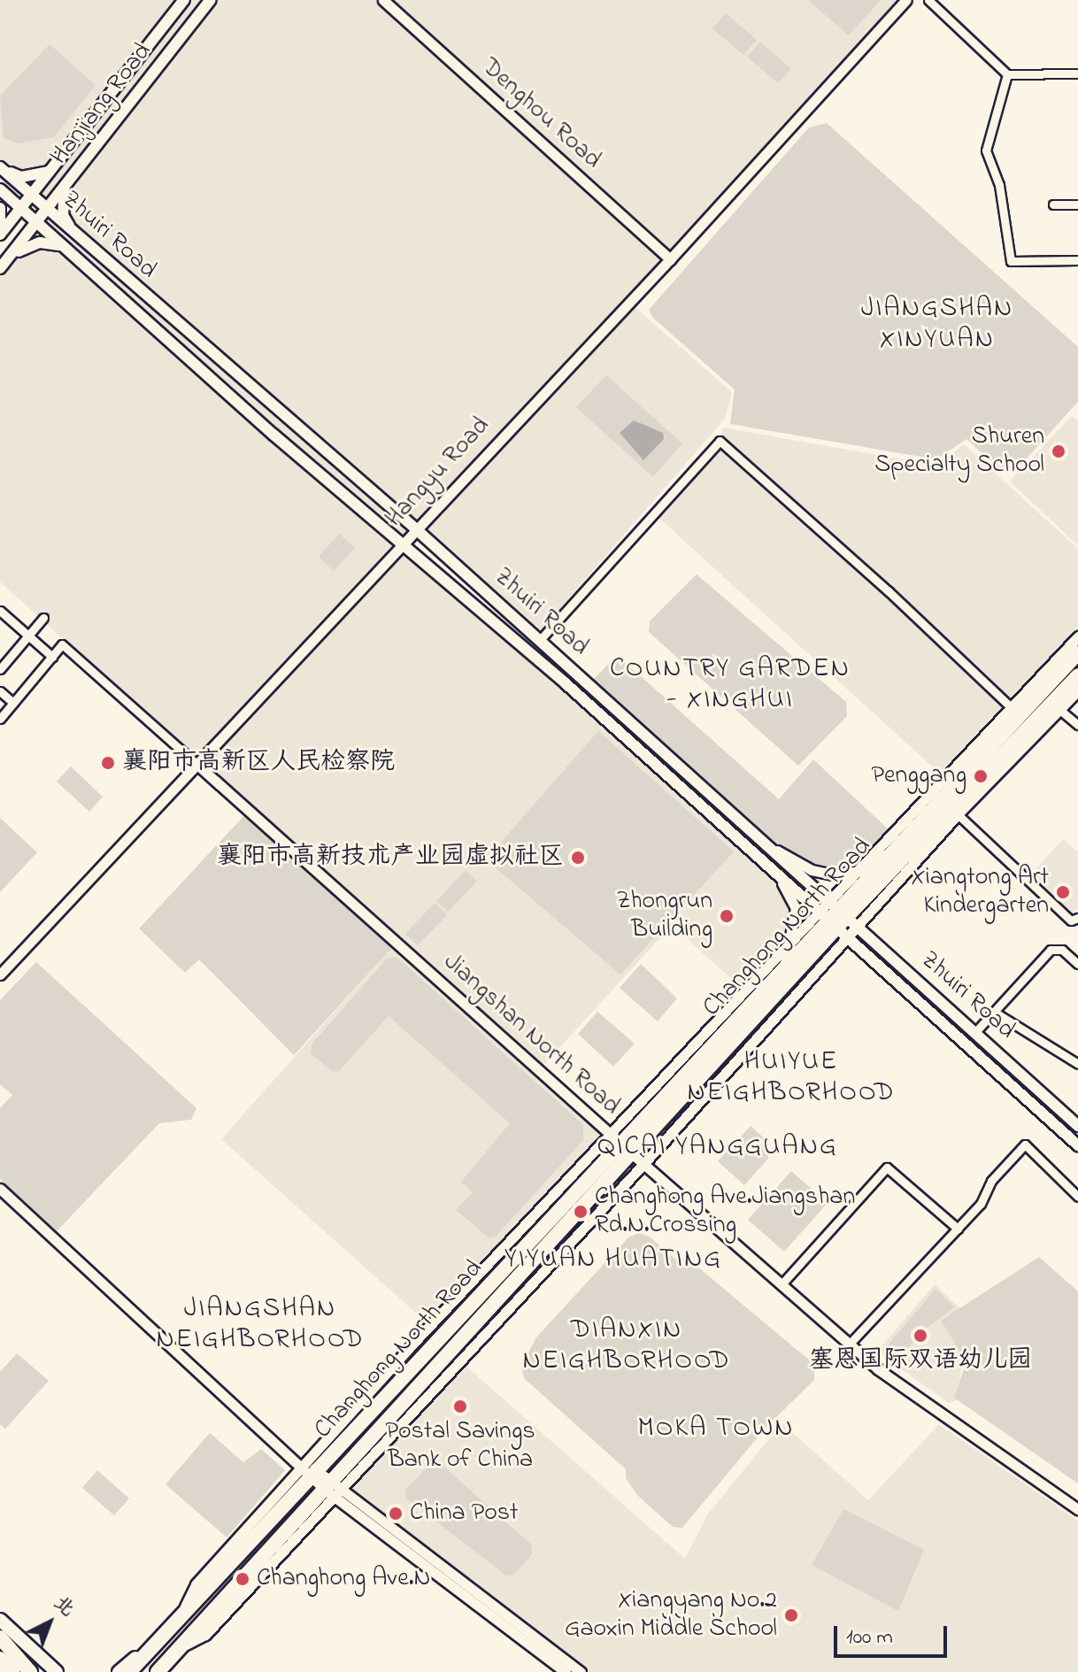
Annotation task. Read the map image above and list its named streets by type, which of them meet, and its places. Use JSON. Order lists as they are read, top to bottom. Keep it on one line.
{"streets":{"highway":["Changhong North Road"],"main road":["Hanjiang Road","Zhuiri Road"],"street":["Denghou Road","Hangyu Road","Jiangshan North Road"]},"crossings":[["Hanjiang Road","Zhuiri Road"],["Denghou Road","Hangyu Road"],["Zhuiri Road","Hangyu Road"],["Zhuiri Road","Changhong North Road"],["Hangyu Road","Jiangshan North Road"],["Changhong North Road","Jiangshan North Road"]],"districts":["JIANGSHAN XINYUAN","COUNTRY GARDEN - XINGHUI","HUIYUE NEIGHBORHOOD","QICAI YANGGUANG","YIYUAN HUATING","JIANGSHAN NEIGHBORHOOD","DIANXIN NEIGHBORHOOD","MOKA TOWN"],"places":["Shuren Specialty School","襄阳市高新区人民检察院","Penggang","襄阳市高新技术产业园虚拟社区","Xiangtong Art Kindergarten","Zhongrun Building","Changhong Ave.Jiangshan Rd.N.Crossing","塞恩国际双语幼儿园","Postal Savings Bank of China","China Post","Changhong Ave.N","Xiangyang No.2 Gaoxin Middle School"],"scale_bar":"100 m","north":"top right"}
